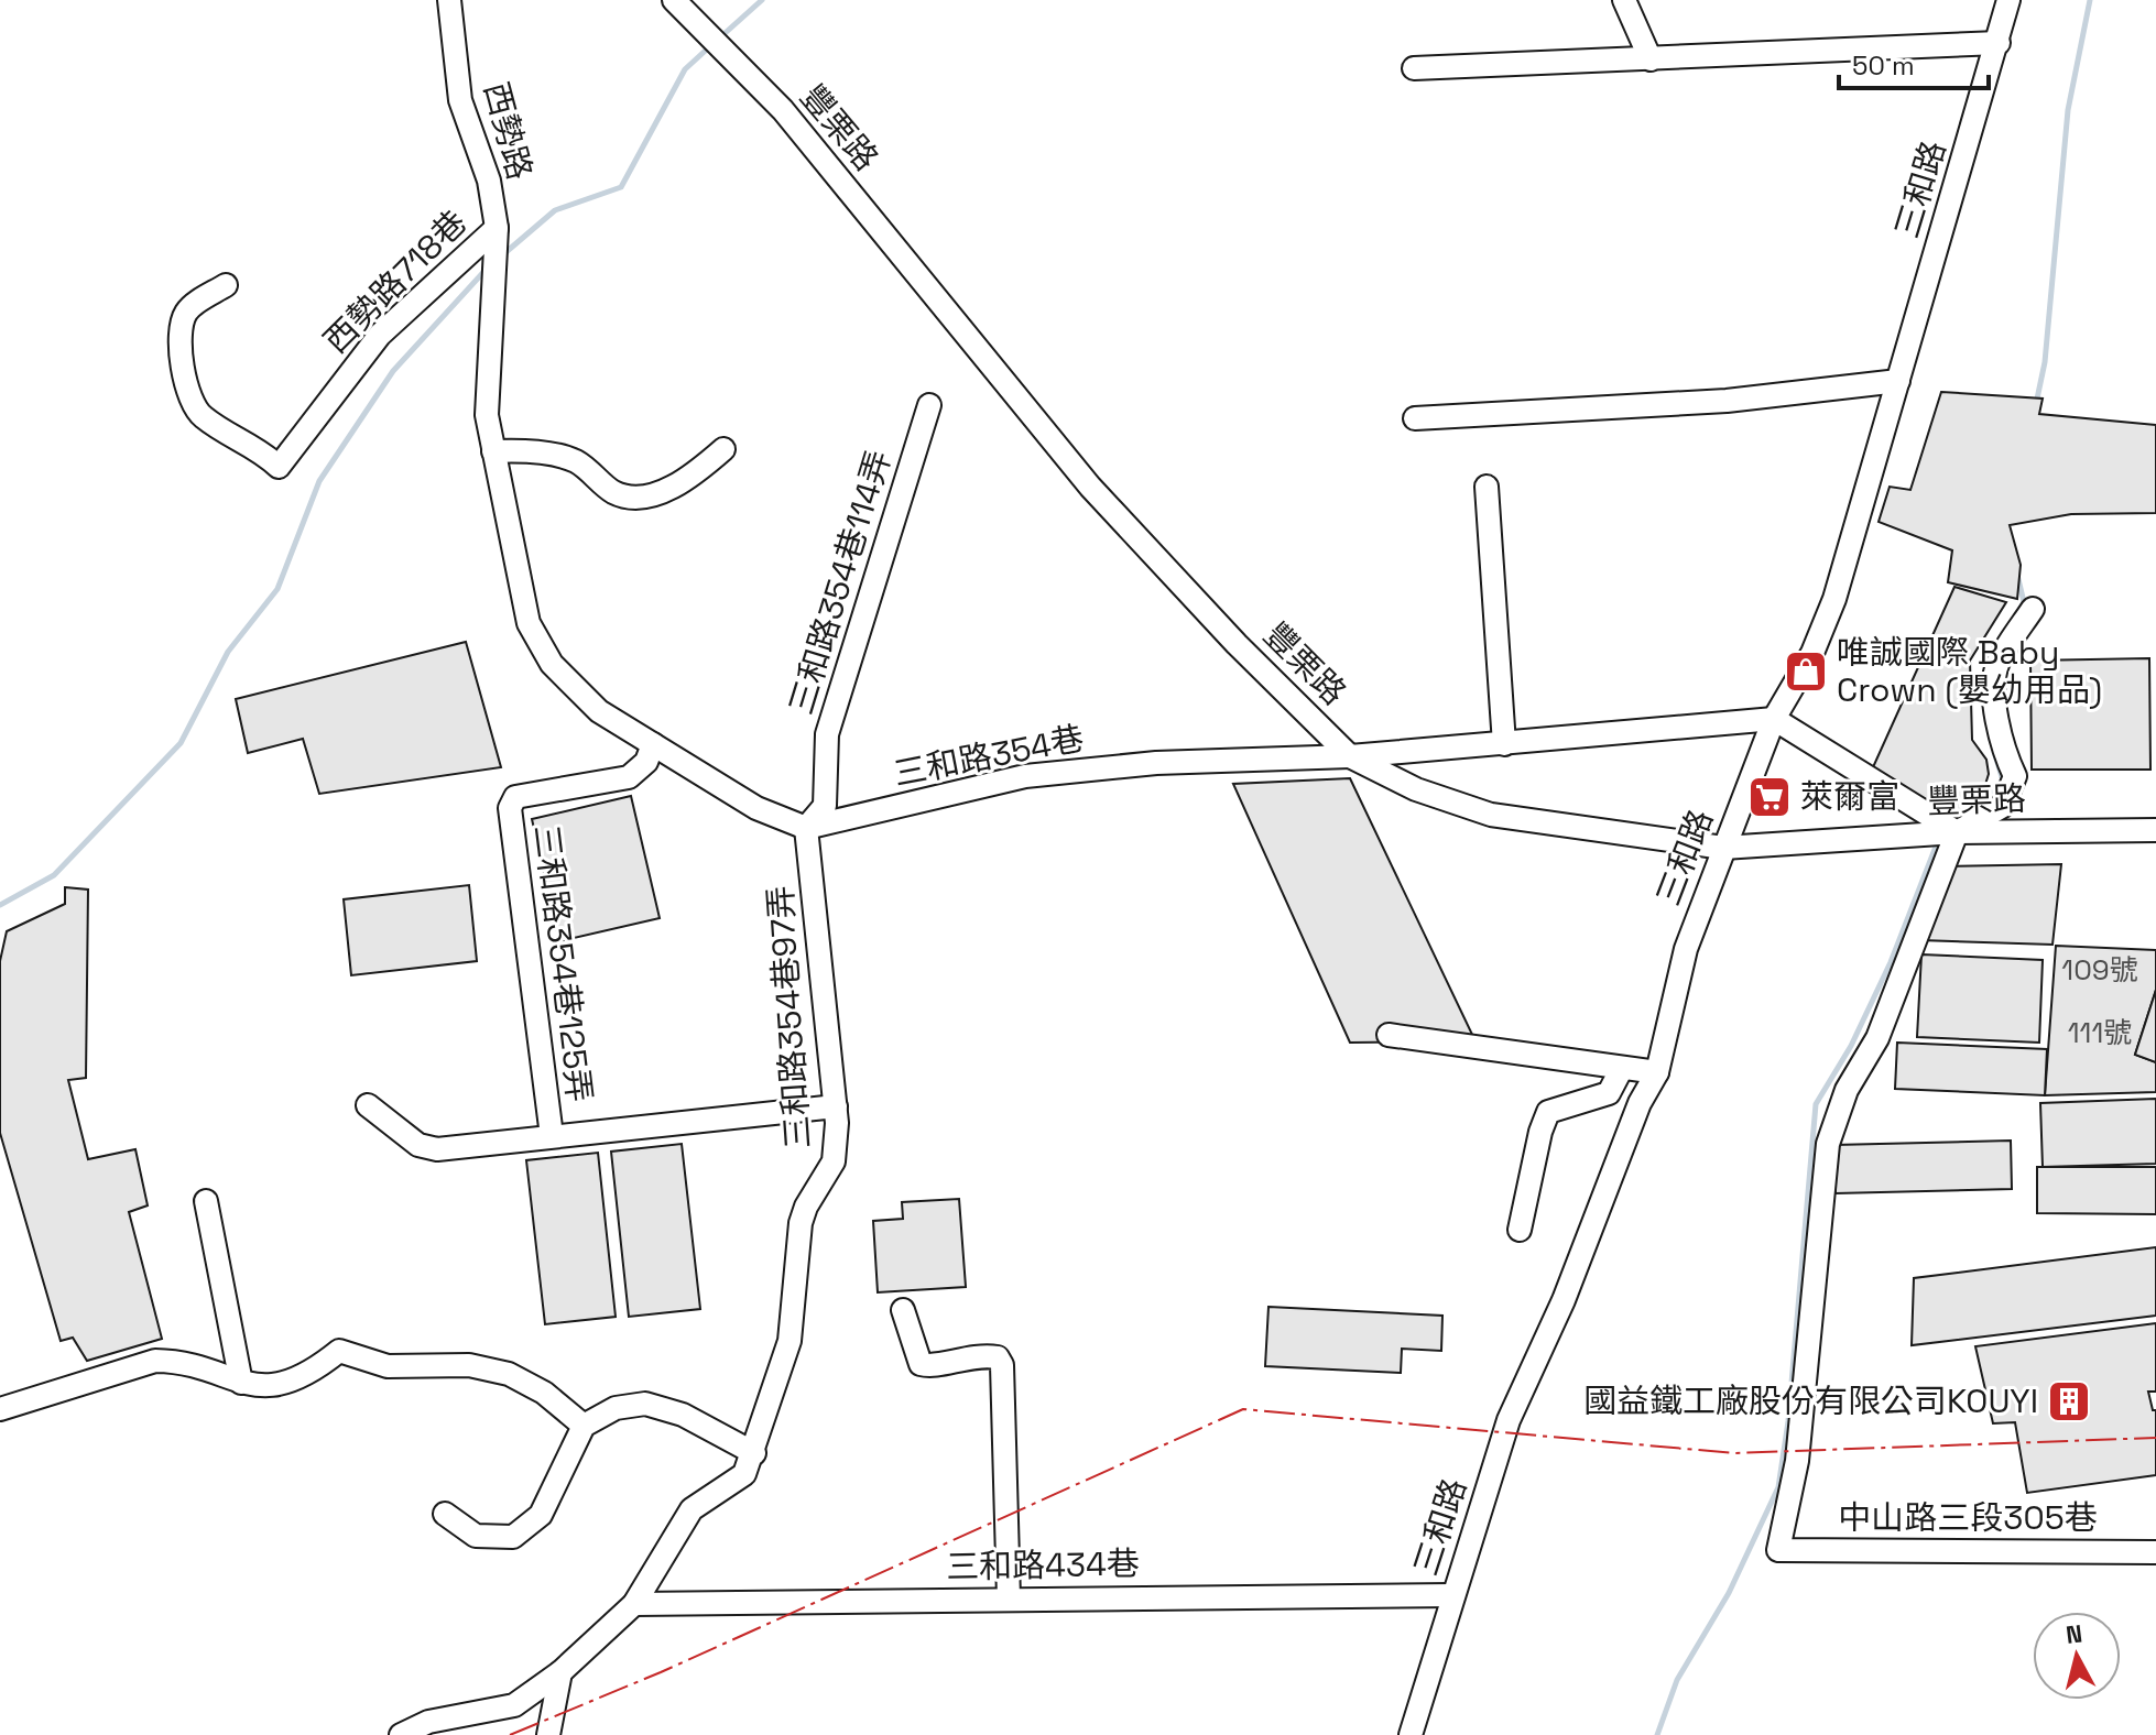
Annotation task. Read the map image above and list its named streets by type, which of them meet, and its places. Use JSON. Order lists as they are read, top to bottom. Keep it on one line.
{"streets":{"street":["豐栗路","西勢路","三和路","西勢路718巷","三和路354巷114弄","三和路354巷","三和路354巷125弄","三和路354巷97弄","中山路三段305巷","三和路434巷"]},"crossings":[["豐栗路","三和路"],["豐栗路","三和路354巷"],["豐栗路","中山路三段305巷"],["西勢路","西勢路718巷"],["三和路","三和路354巷"],["三和路","三和路434巷"],["三和路354巷114弄","三和路354巷"],["三和路354巷114弄","三和路354巷97弄"],["三和路354巷","三和路354巷97弄"],["三和路354巷97弄","三和路434巷"]],"places":{"shop":["唯誠國際 Baby Crown (嬰幼用品)"],"supermarket":["萊爾富"],"building":["國益鐵工廠股份有限公司KOUYI"]},"house_numbers":["109號","111號"],"scale_bar":"50 m","north":"top"}
